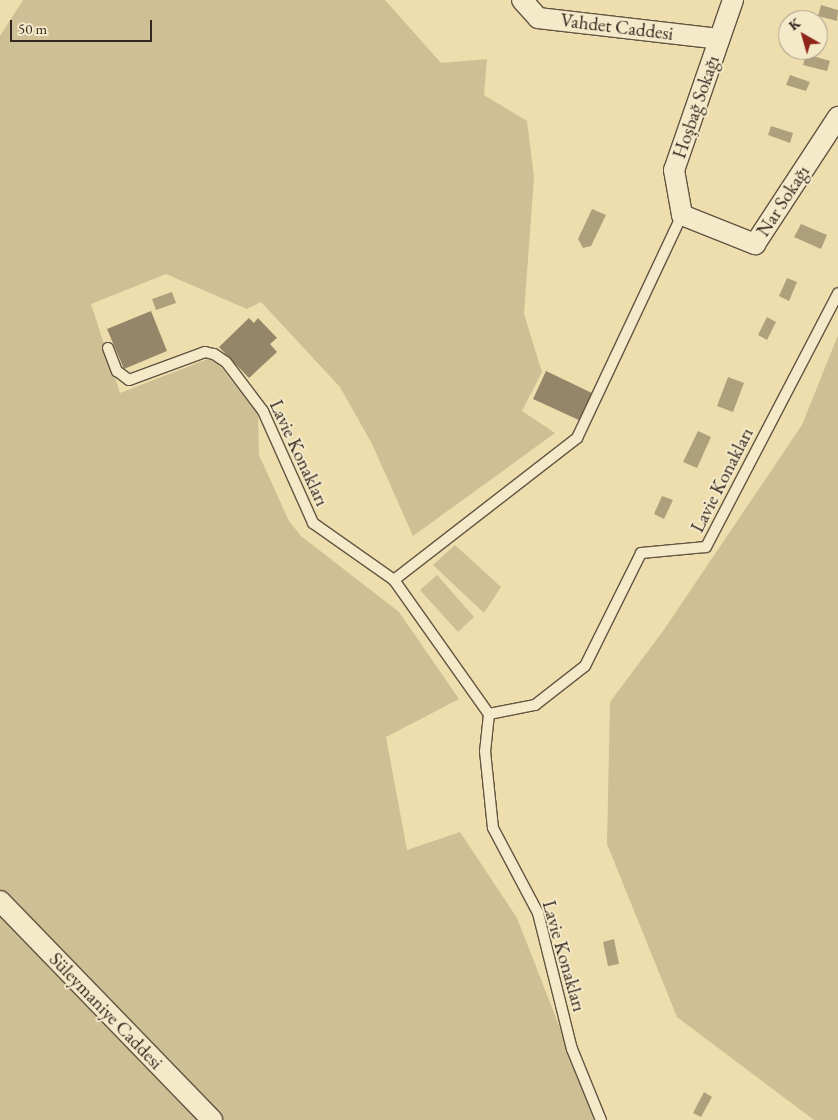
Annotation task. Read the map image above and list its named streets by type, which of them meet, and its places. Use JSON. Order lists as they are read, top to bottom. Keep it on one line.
{"streets":{"street":["Vahdet Caddesi","Hoşbağ Sokağı","Nar Sokağı","Süleymaniye Caddesi"],"lane":["Lavie Konakları"]},"crossings":[["Vahdet Caddesi","Hoşbağ Sokağı"],["Hoşbağ Sokağı","Nar Sokağı"]],"scale_bar":"50 m","north":"top left"}
